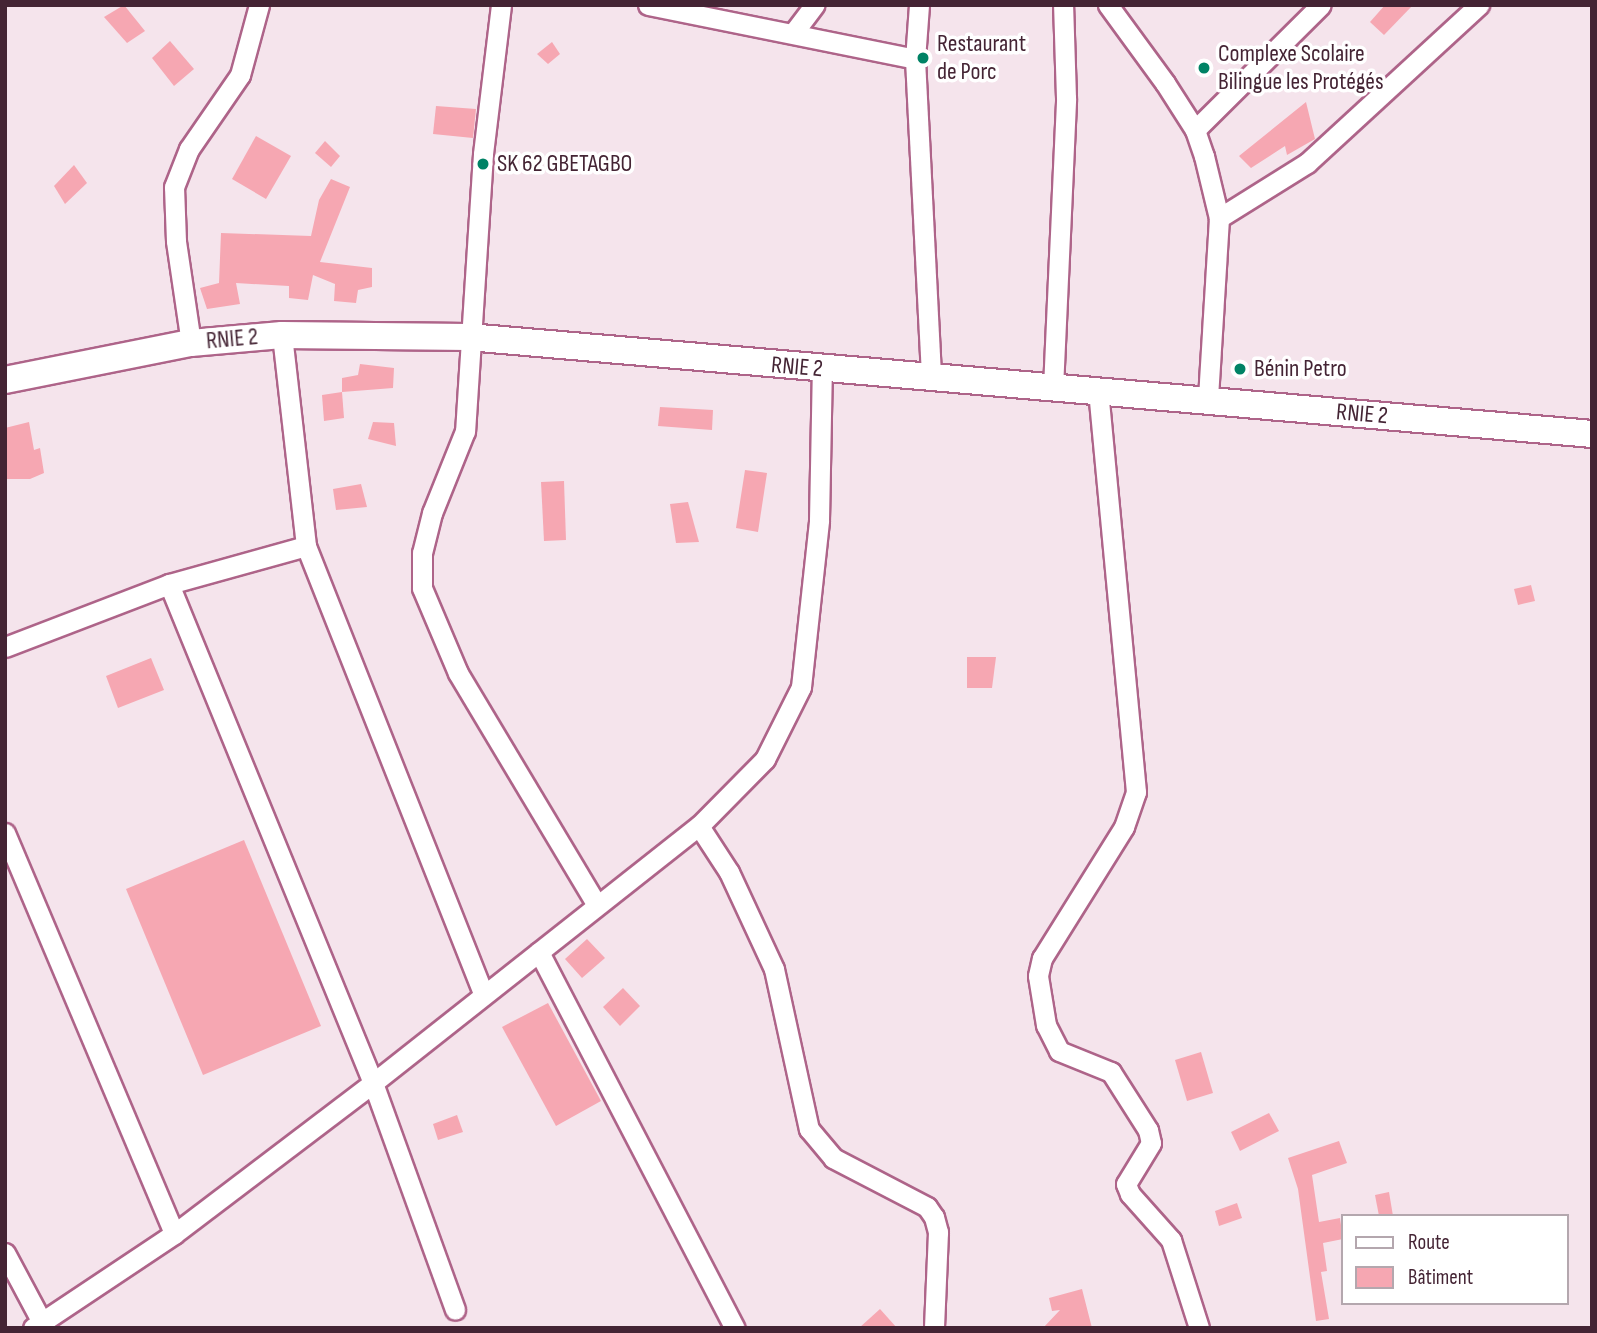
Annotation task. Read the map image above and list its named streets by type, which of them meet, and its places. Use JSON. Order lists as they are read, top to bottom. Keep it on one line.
{"streets":{"highway":["RNIE 2"]},"places":["Restaurant de Porc","Complexe Scolaire Bilingue les Protégés","SK 62 GBETAGBO","Bénin Petro"],"legend":["Route","Bâtiment"]}
